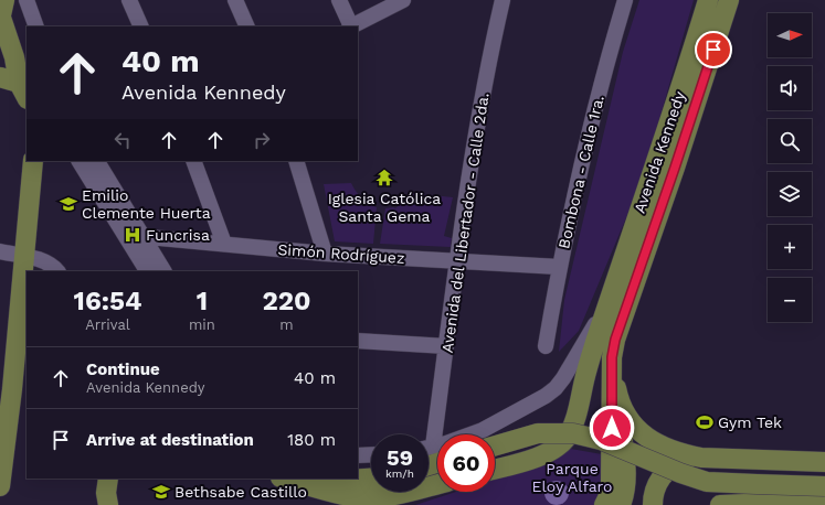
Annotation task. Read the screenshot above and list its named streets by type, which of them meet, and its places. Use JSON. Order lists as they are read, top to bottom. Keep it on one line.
{"streets":{"main road":["Avenida Kennedy"],"street":["Bombona - Calle 1ra.","Avenida del Libertador - Calle 2da.","Simón Rodríguez"]},"crossings":[["Bombona - Calle 1ra.","Simón Rodríguez"],["Avenida del Libertador - Calle 2da.","Simón Rodríguez"]],"parks":["Parque Eloy Alfaro"],"places":{"temple":["Iglesia Católica Santa Gema"],"school or university":["Emilio Clemente Huerta","Bethsabe Castillo"],"hospital":["Funcrisa"],"sports":["Gym Tek"]},"north":"right","page":{"map_buttons":["+","−"],"turn":["40 m","Avenida Kennedy"],"eta":["16:54","Arrival","1","min","220","m"],"list":[{"name":"Continue","note":"Avenida Kennedy","value":"40 m"},{"name":"Arrive at destination","value":"180 m"}],"speed":"59 km/h","limit":"60"}}
